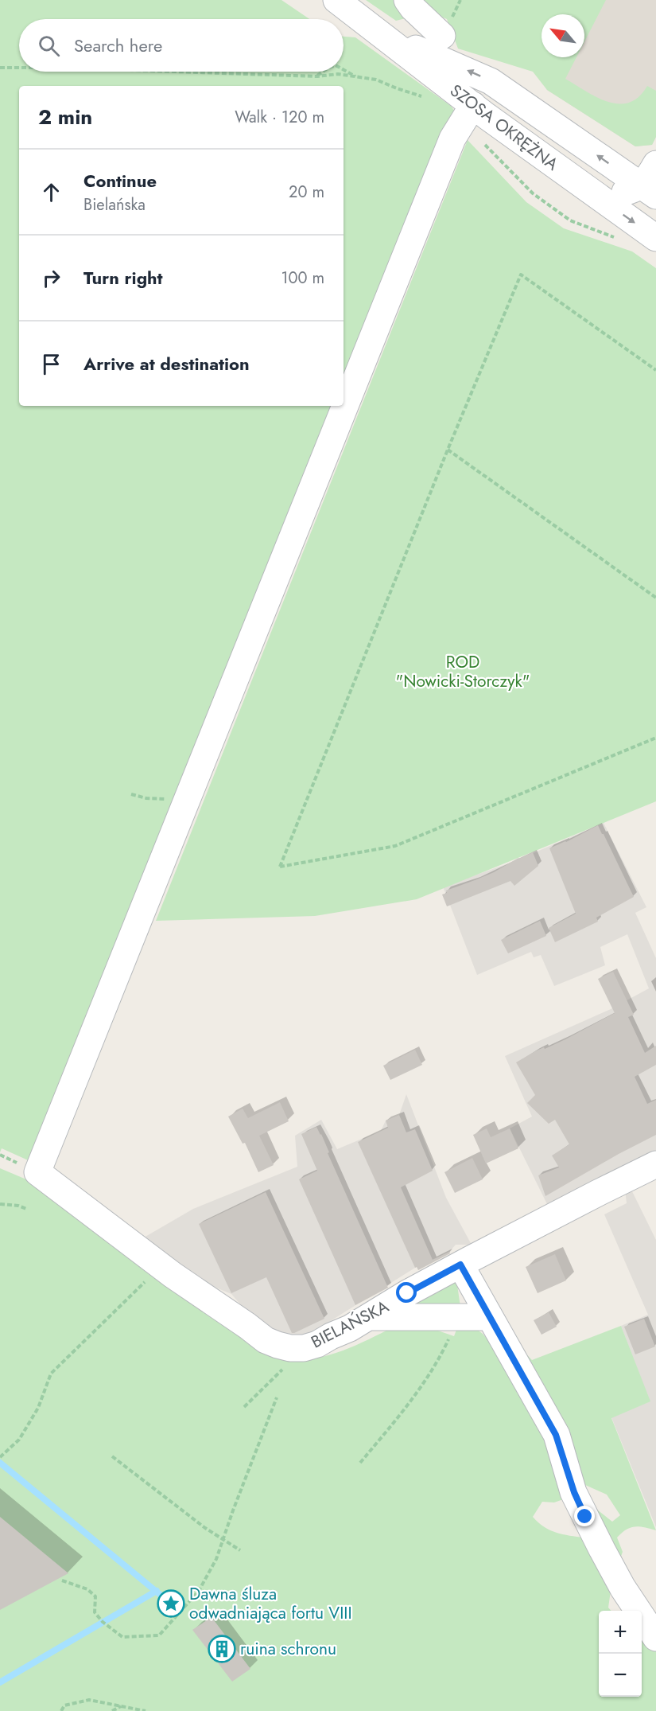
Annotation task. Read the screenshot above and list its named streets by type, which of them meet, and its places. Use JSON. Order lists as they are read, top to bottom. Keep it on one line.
{"streets":{"street":["SZOSA OKRĘŻNA","BIELAŃSKA"]},"parks":["ROD \"Nowicki-Storczyk\""],"places":{"place":["Dawna śluza odwadniająca fortu VIII"],"building":["ruina schronu"]},"north":"top left","page":{"search":"Search here","heading":["2 min","Walk · 120 m"],"list":[["Continue","Bielańska","20 m"],["Turn right","100 m"],"Arrive at destination"],"map_buttons":["+","−"]}}
